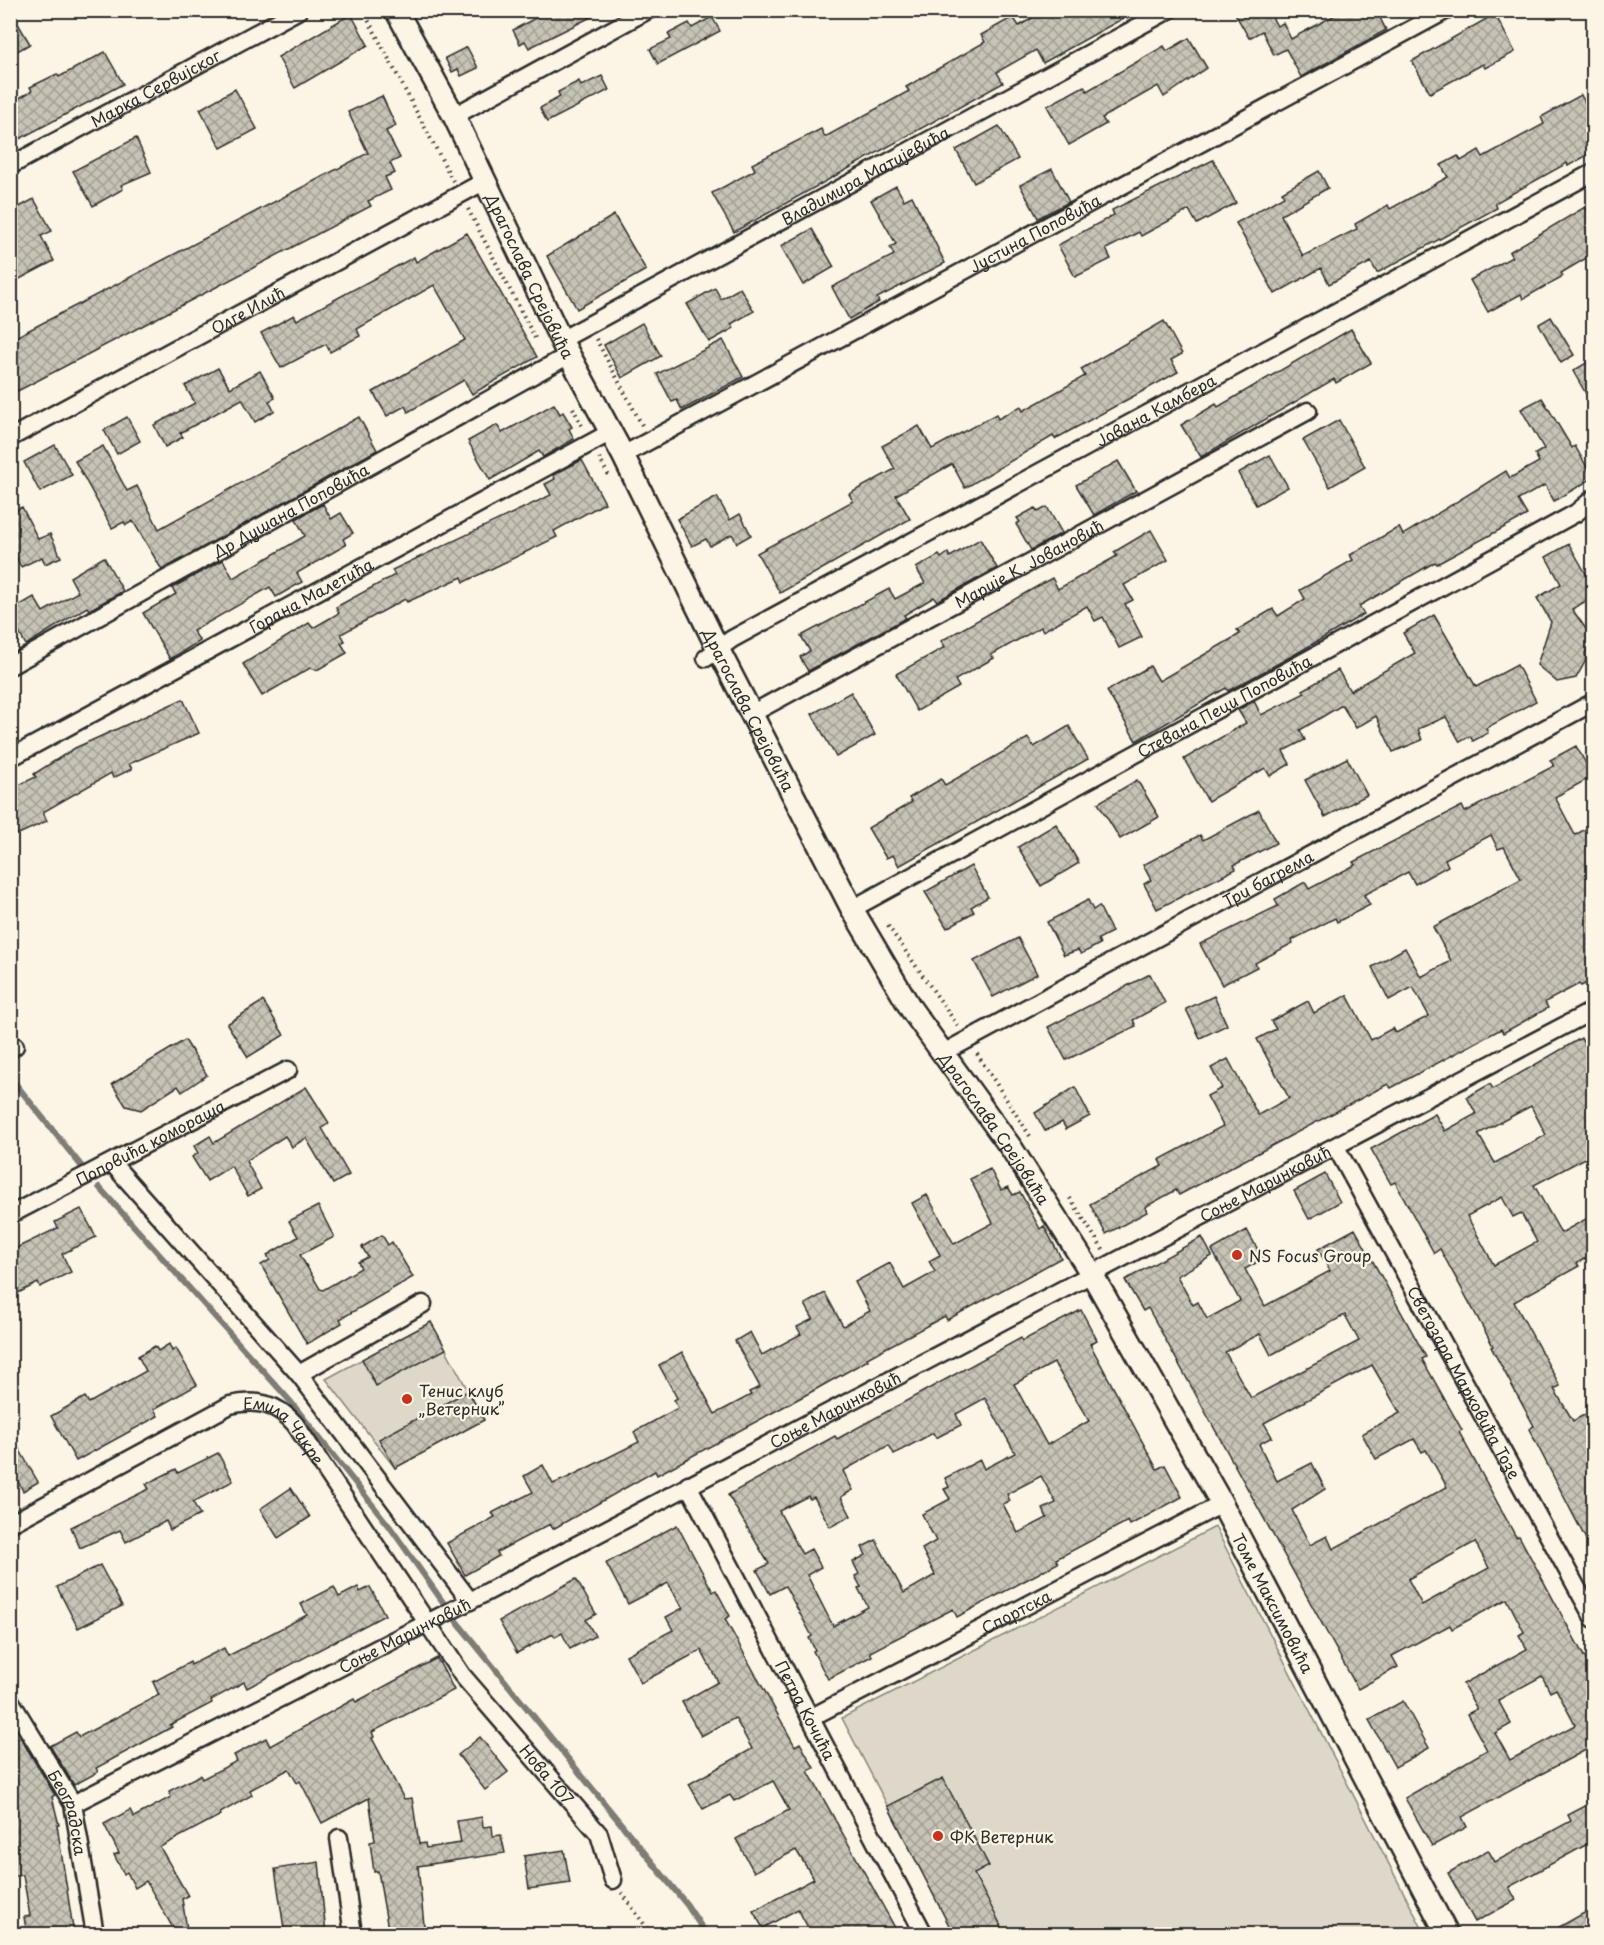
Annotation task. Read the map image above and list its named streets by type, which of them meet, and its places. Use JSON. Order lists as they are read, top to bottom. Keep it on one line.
{"streets":{"street":["Марка Сервијског","Владимира Матијевића","Јустина Поповића","Драгослава Срејовића","Олге Илић","Јована Камбера","Др Душана Поповића","Марије К. Јовановић","Горана Малетића","Стевана Пеци Поповића","Три багрема","Поповића комораша","Соње Маринковић","Светозара Марковића Тозе","Емила Чакре","Томе Максимовића","Спортска","Петра Кочића","Нова 107","Београдска"]},"crossings":[["Владимира Матијевића","Драгослава Срејовића"],["Владимира Матијевића","Др Душана Поповића"],["Јустина Поповића","Драгослава Срејовића"],["Драгослава Срејовића","Олге Илић"],["Драгослава Срејовића","Јована Камбера"],["Драгослава Срејовића","Др Душана Поповића"],["Драгослава Срејовића","Марије К. Јовановић"],["Драгослава Срејовића","Горана Малетића"],["Драгослава Срејовића","Стевана Пеци Поповића"],["Драгослава Срејовића","Три багрема"],["Драгослава Срејовића","Соње Маринковић"],["Драгослава Срејовића","Томе Максимовића"],["Соње Маринковић","Светозара Марковића Тозе"],["Соње Маринковић","Емила Чакре"],["Соње Маринковић","Томе Максимовића"],["Соње Маринковић","Петра Кочића"],["Соње Маринковић","Нова 107"],["Соње Маринковић","Београдска"],["Емила Чакре","Нова 107"],["Томе Максимовића","Спортска"],["Спортска","Петра Кочића"]],"places":["NS Focus Group","Тенис клуб „Ветерник”","ФК Ветерник"]}
